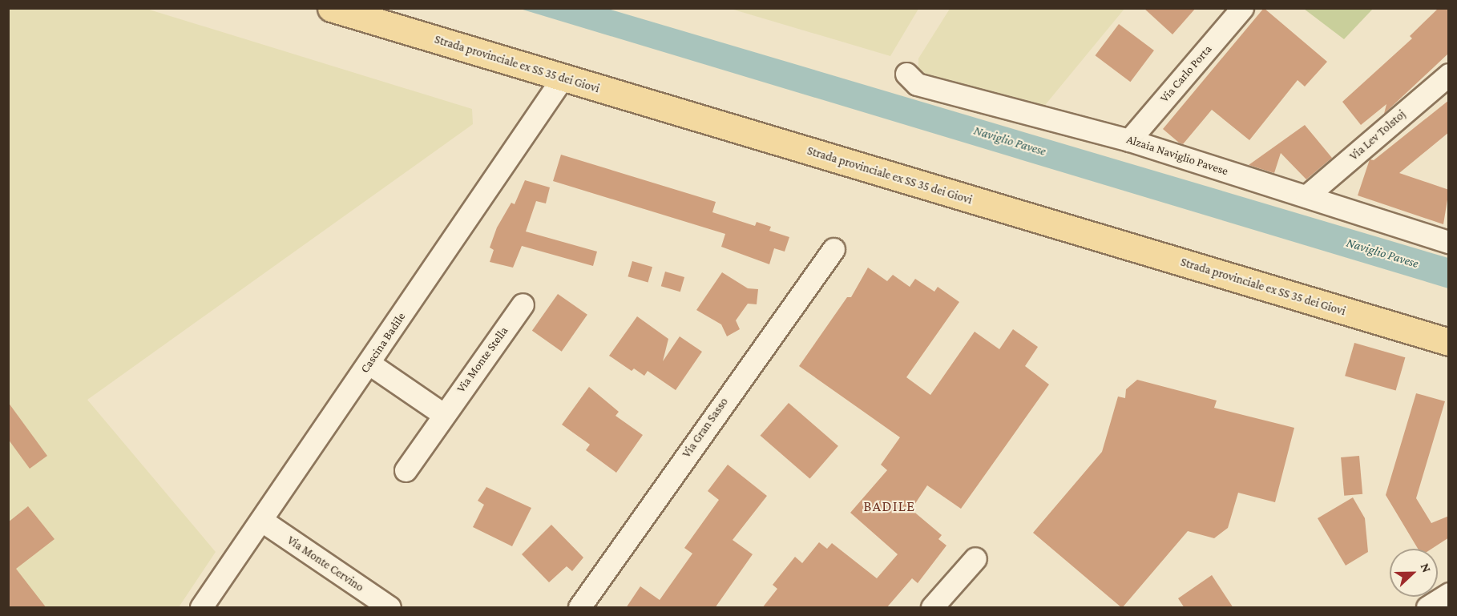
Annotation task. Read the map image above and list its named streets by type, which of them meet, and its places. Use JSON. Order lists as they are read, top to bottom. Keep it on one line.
{"streets":{"main road":["Strada provinciale ex SS 35 dei Giovi"],"street":["Via Carlo Porta","Via Lev Tolstoj","Alzaia Naviglio Pavese","Cascina Badile","Via Monte Stella","Via Gran Sasso","Via Monte Cervino"]},"crossings":[["Strada provinciale ex SS 35 dei Giovi","Cascina Badile"],["Via Carlo Porta","Alzaia Naviglio Pavese"],["Via Lev Tolstoj","Alzaia Naviglio Pavese"],["Cascina Badile","Via Monte Cervino"]],"districts":["BADILE"],"water":["Naviglio Pavese"],"north":"right"}
